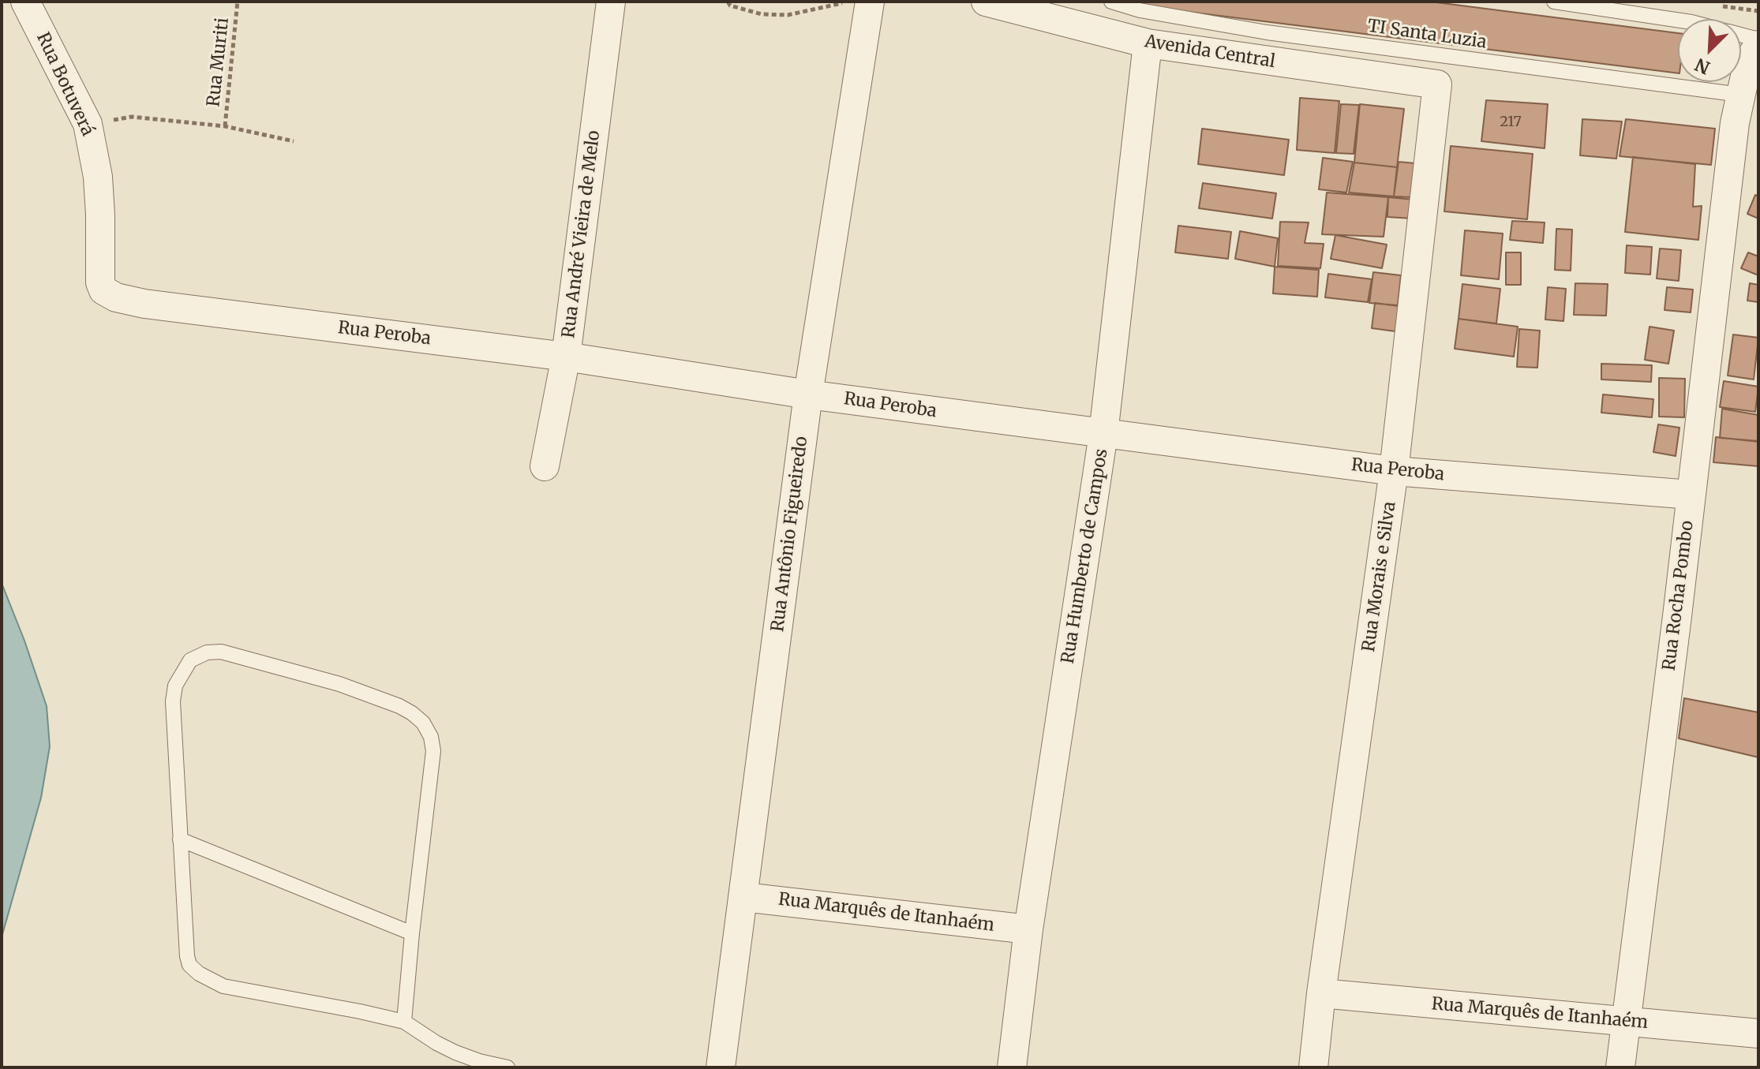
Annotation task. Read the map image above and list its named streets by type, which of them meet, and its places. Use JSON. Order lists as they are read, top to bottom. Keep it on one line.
{"streets":{"street":["Avenida Central","Rua Botuverá","Rua André Vieira de Melo","Rua Peroba","Rua Antônio Figueiredo","Rua Humberto de Campos","Rua Morais e Silva","Rua Rocha Pombo","Rua Marquês de Itanhaém"],"lane":["TI Santa Luzia"],"path":["Rua Muriti"]},"crossings":[["TI Santa Luzia","Rua Rocha Pombo"],["Avenida Central","Rua Humberto de Campos"],["Avenida Central","Rua Morais e Silva"],["Rua Muriti","Rua Botuverá"],["Rua Botuverá","Rua Peroba"],["Rua André Vieira de Melo","Rua Peroba"],["Rua Peroba","Rua Antônio Figueiredo"],["Rua Peroba","Rua Humberto de Campos"],["Rua Peroba","Rua Morais e Silva"],["Rua Peroba","Rua Rocha Pombo"],["Rua Antônio Figueiredo","Rua Marquês de Itanhaém"],["Rua Humberto de Campos","Rua Marquês de Itanhaém"],["Rua Morais e Silva","Rua Marquês de Itanhaém"],["Rua Rocha Pombo","Rua Marquês de Itanhaém"]],"house_numbers":["217"],"north":"bottom left"}
